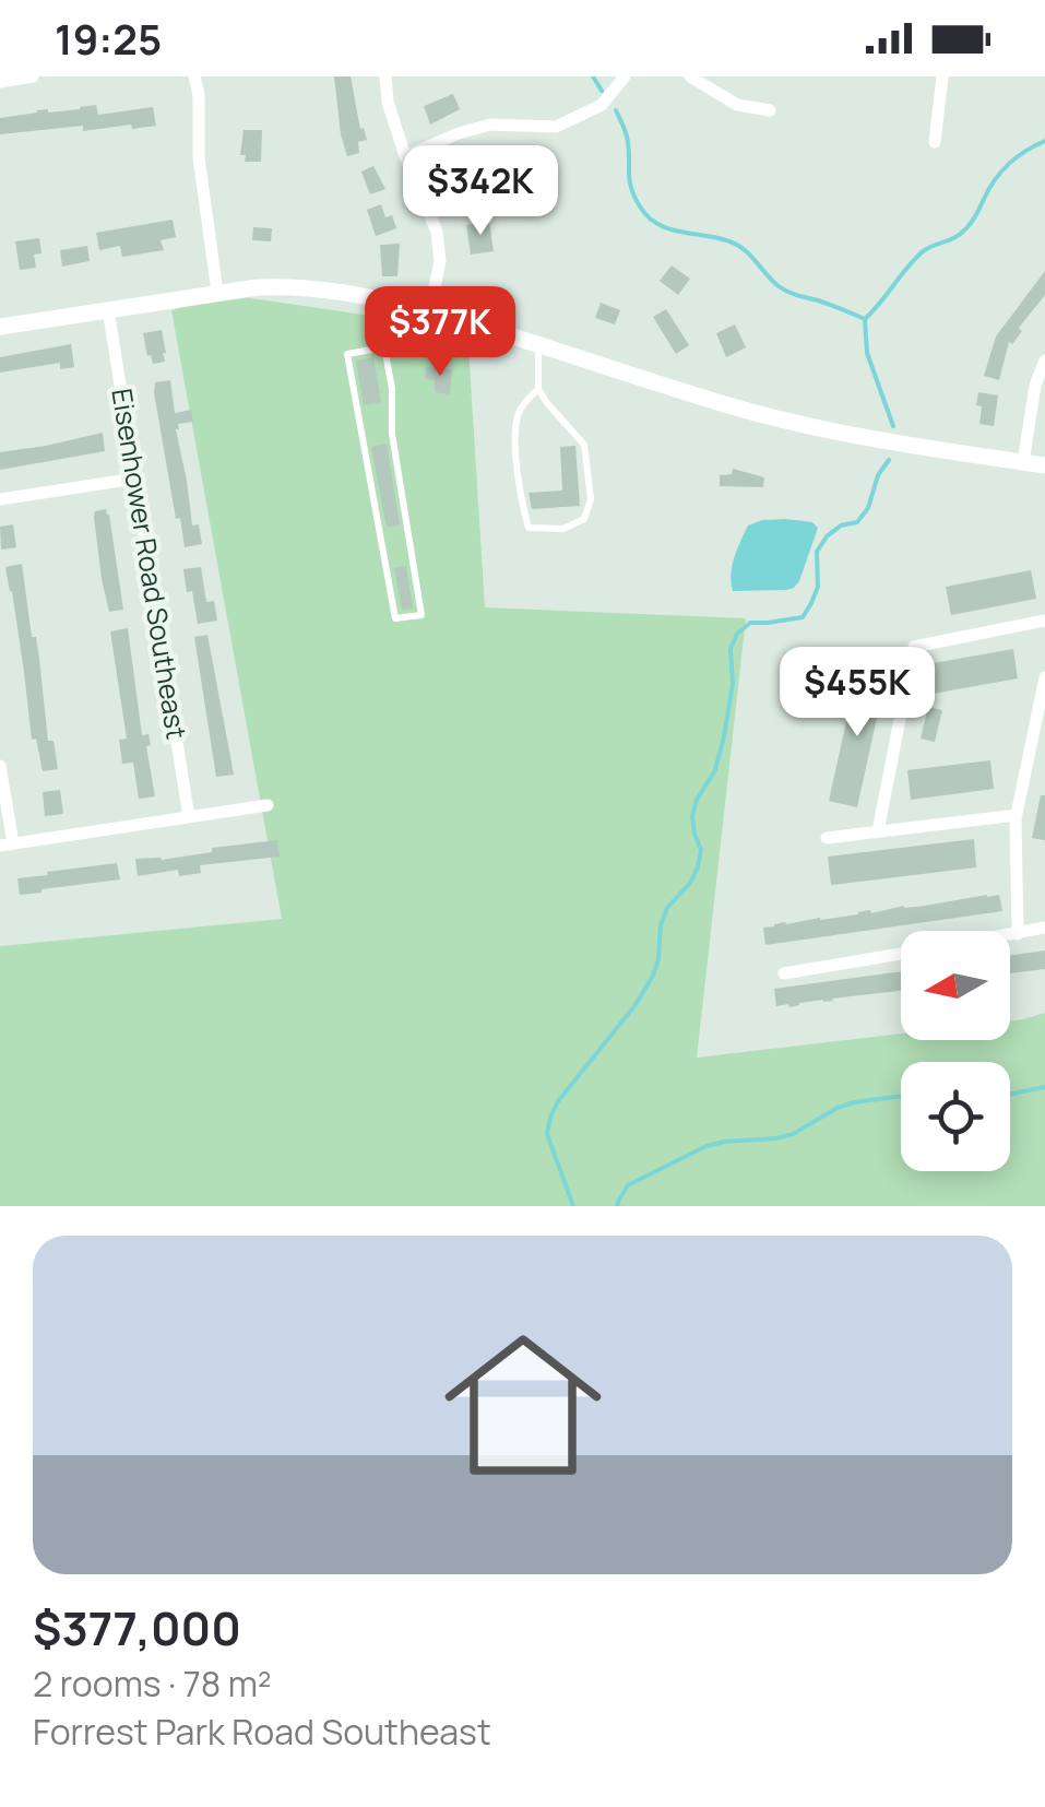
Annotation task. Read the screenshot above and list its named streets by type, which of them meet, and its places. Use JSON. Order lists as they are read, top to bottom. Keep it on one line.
{"streets":{"street":["Eisenhower Road Southeast"]},"north":"left","page":{"status":"19:25","price":["$342K","$377K","$455K"],"list":[{"name":"$377,000","note":"2 rooms · 78 m² · Forrest Park Road Southeast"}]}}
